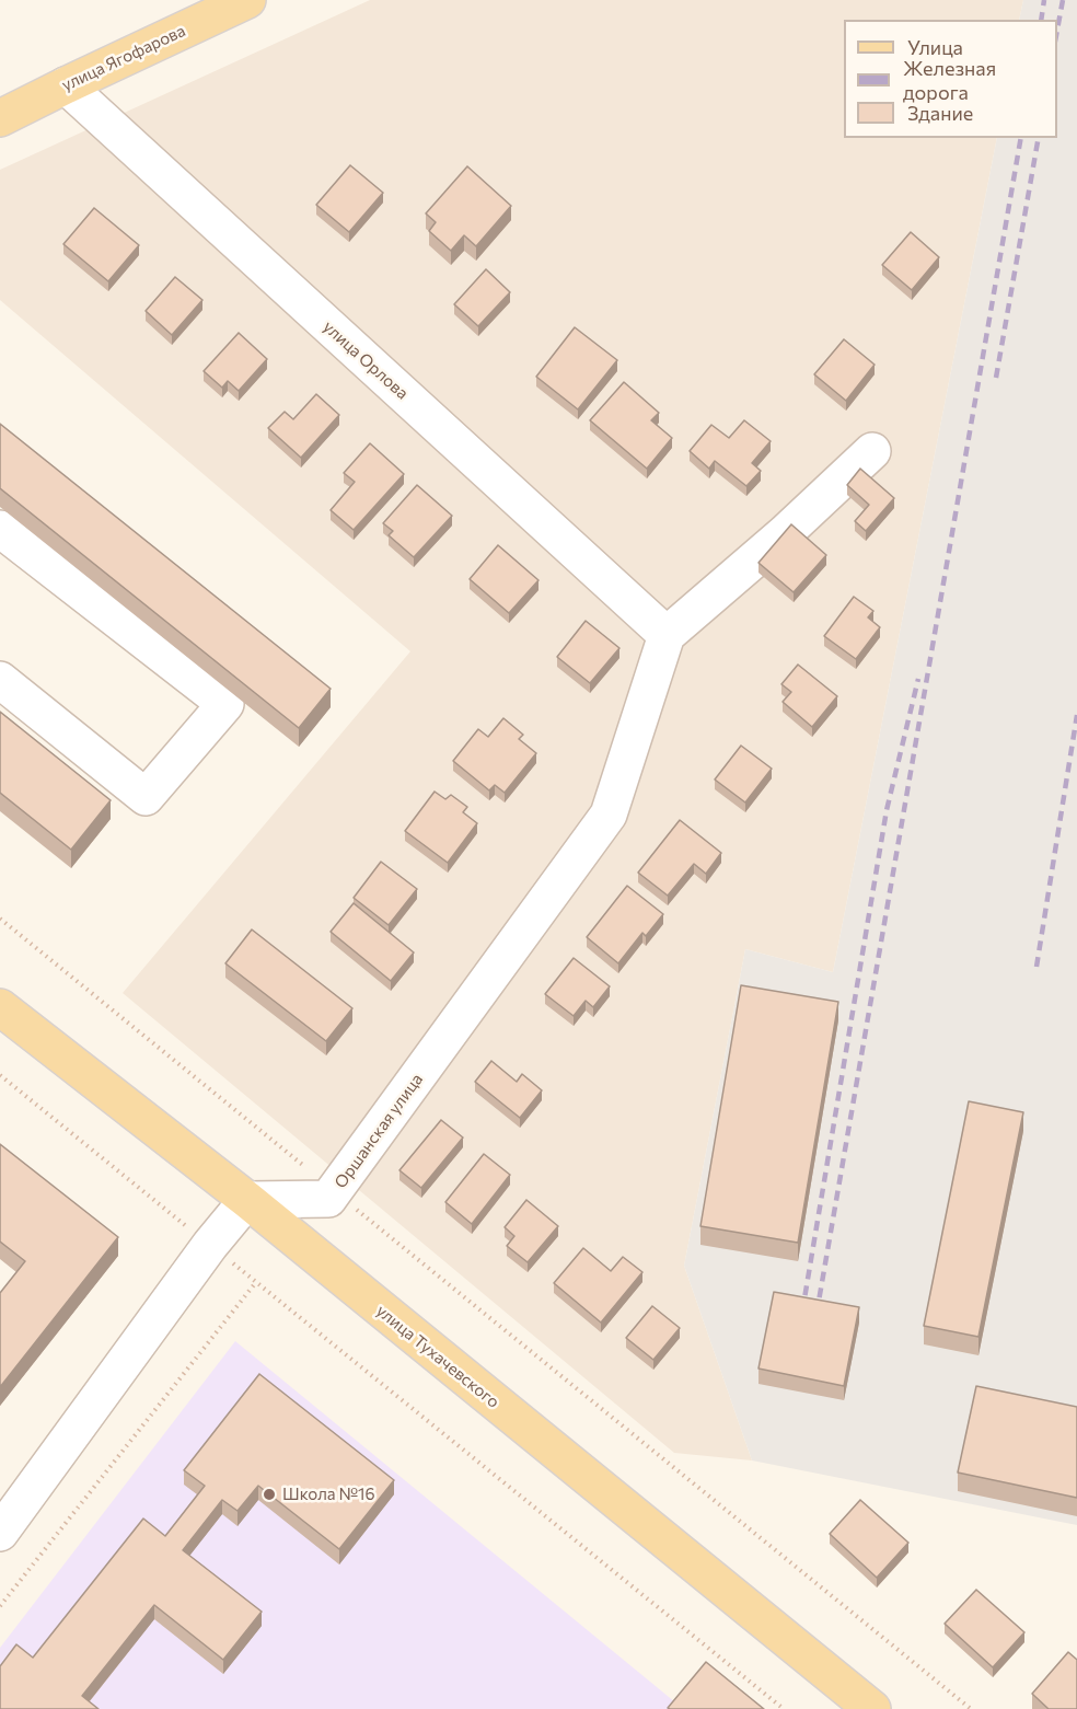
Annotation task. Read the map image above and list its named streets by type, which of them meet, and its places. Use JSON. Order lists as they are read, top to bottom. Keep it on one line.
{"streets":{"main road":["улица Ягофарова","улица Тухачевского"],"street":["улица Орлова","Оршанская улица"]},"crossings":[["улица Ягофарова","улица Орлова"],["улица Орлова","Оршанская улица"],["Оршанская улица","улица Тухачевского"]],"places":["Школа №16"],"legend":["Улица","Железная дорога","Здание"]}
